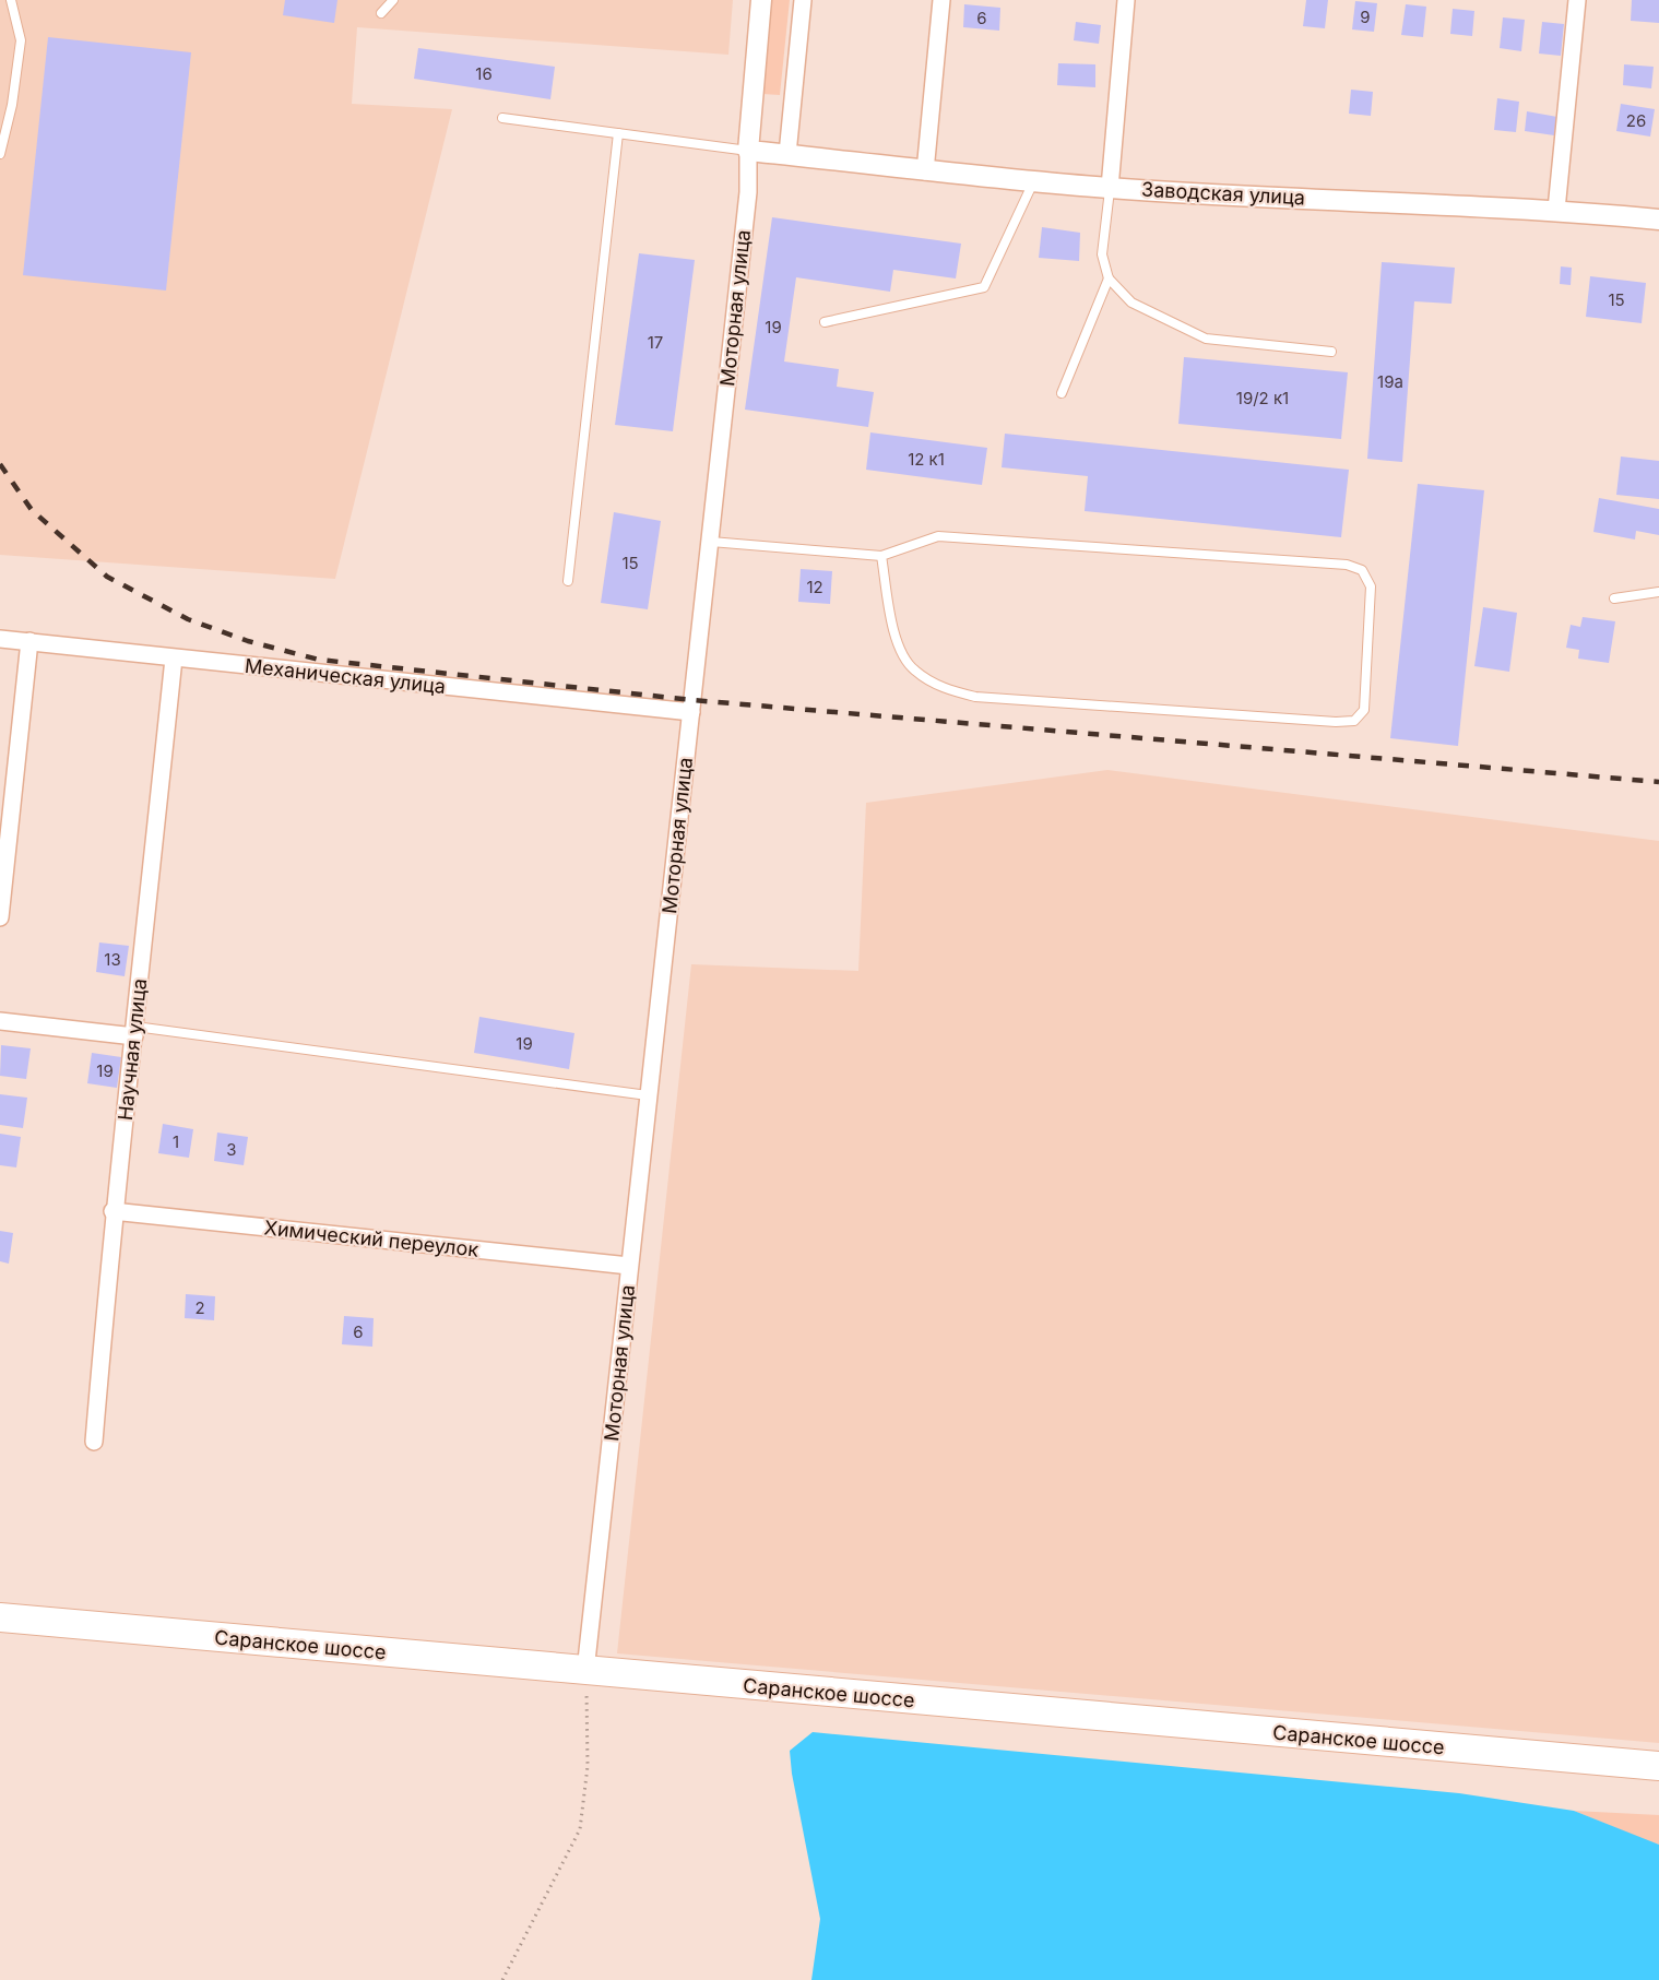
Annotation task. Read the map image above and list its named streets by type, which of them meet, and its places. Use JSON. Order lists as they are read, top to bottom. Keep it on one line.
{"streets":{"highway":["Саранское шоссе"],"street":["Заводская улица","Моторная улица","Механическая улица","Научная улица","Химический переулок"]},"crossings":[["Заводская улица","Моторная улица"],["Моторная улица","Механическая улица"],["Моторная улица","Химический переулок"],["Моторная улица","Саранское шоссе"],["Механическая улица","Научная улица"],["Научная улица","Химический переулок"]],"house_numbers":["9","6","16","26","15","19","17","19а","19/2 к1","12 к1","15","12","13","19","19","1","3","2","6"]}
